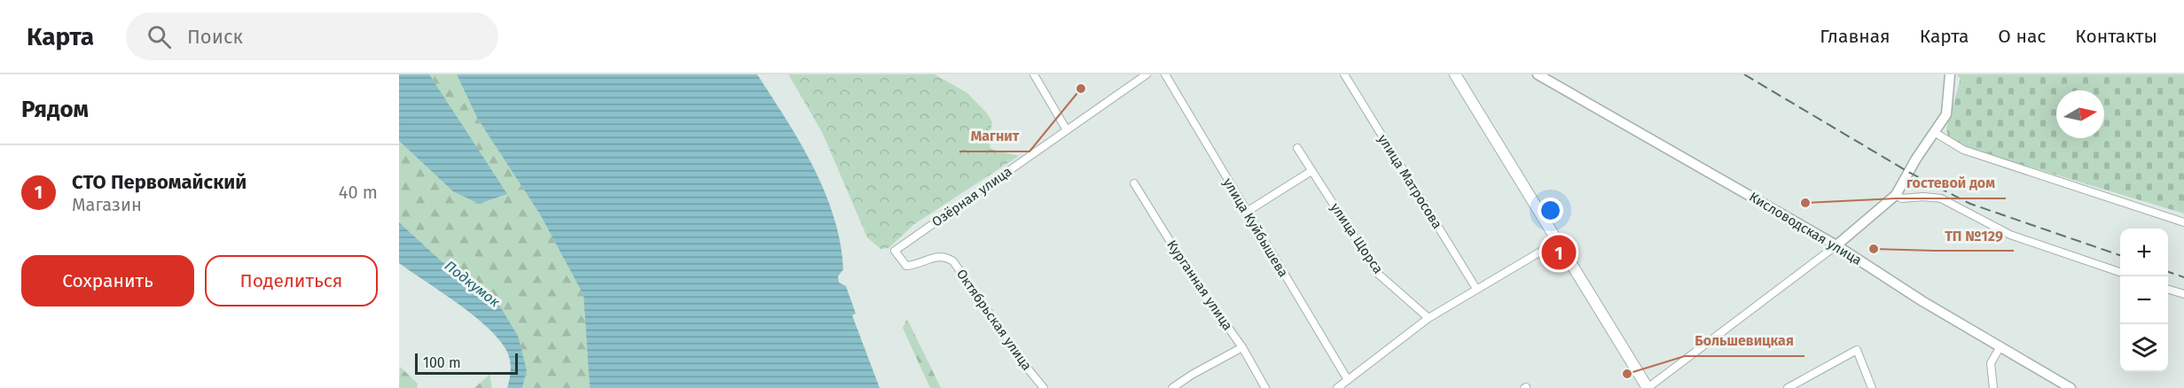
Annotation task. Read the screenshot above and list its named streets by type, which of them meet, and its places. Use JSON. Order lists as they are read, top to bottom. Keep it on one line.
{"streets":{"street":["улица Матросова","Озёрная улица","улица Куйбышева","Кисловодская улица","улица Щорса","Курганная улица","Октябрьская улица"]},"crossings":[["Озёрная улица","Октябрьская улица"]],"water":["Подкумок"],"places":["Магнит","гостевой дом","ТП №129","Большевицкая"],"scale_bar":"100 m","north":"right","page":{"header":"Карта","search":"Поиск","nav":["Главная","Карта","О нас","Контакты"],"heading":"Рядом","list":[{"mark":"1","name":"СТО Первомайский","note":"Магазин","value":"40 m"}],"map_buttons":["+","−"],"pins":"1","buttons":["Сохранить","Поделиться"],"scale":"100 m"}}
